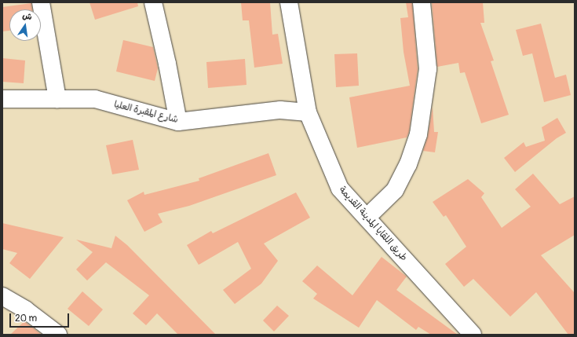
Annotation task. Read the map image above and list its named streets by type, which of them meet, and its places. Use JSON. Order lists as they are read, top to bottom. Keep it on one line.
{"streets":{"street":["شارع المقبرة العليا","طريق اللقايا المدينة القديمة"]},"crossings":[["شارع المقبرة العليا","طريق اللقايا المدينة القديمة"]],"scale_bar":"20 m","north":"top"}
